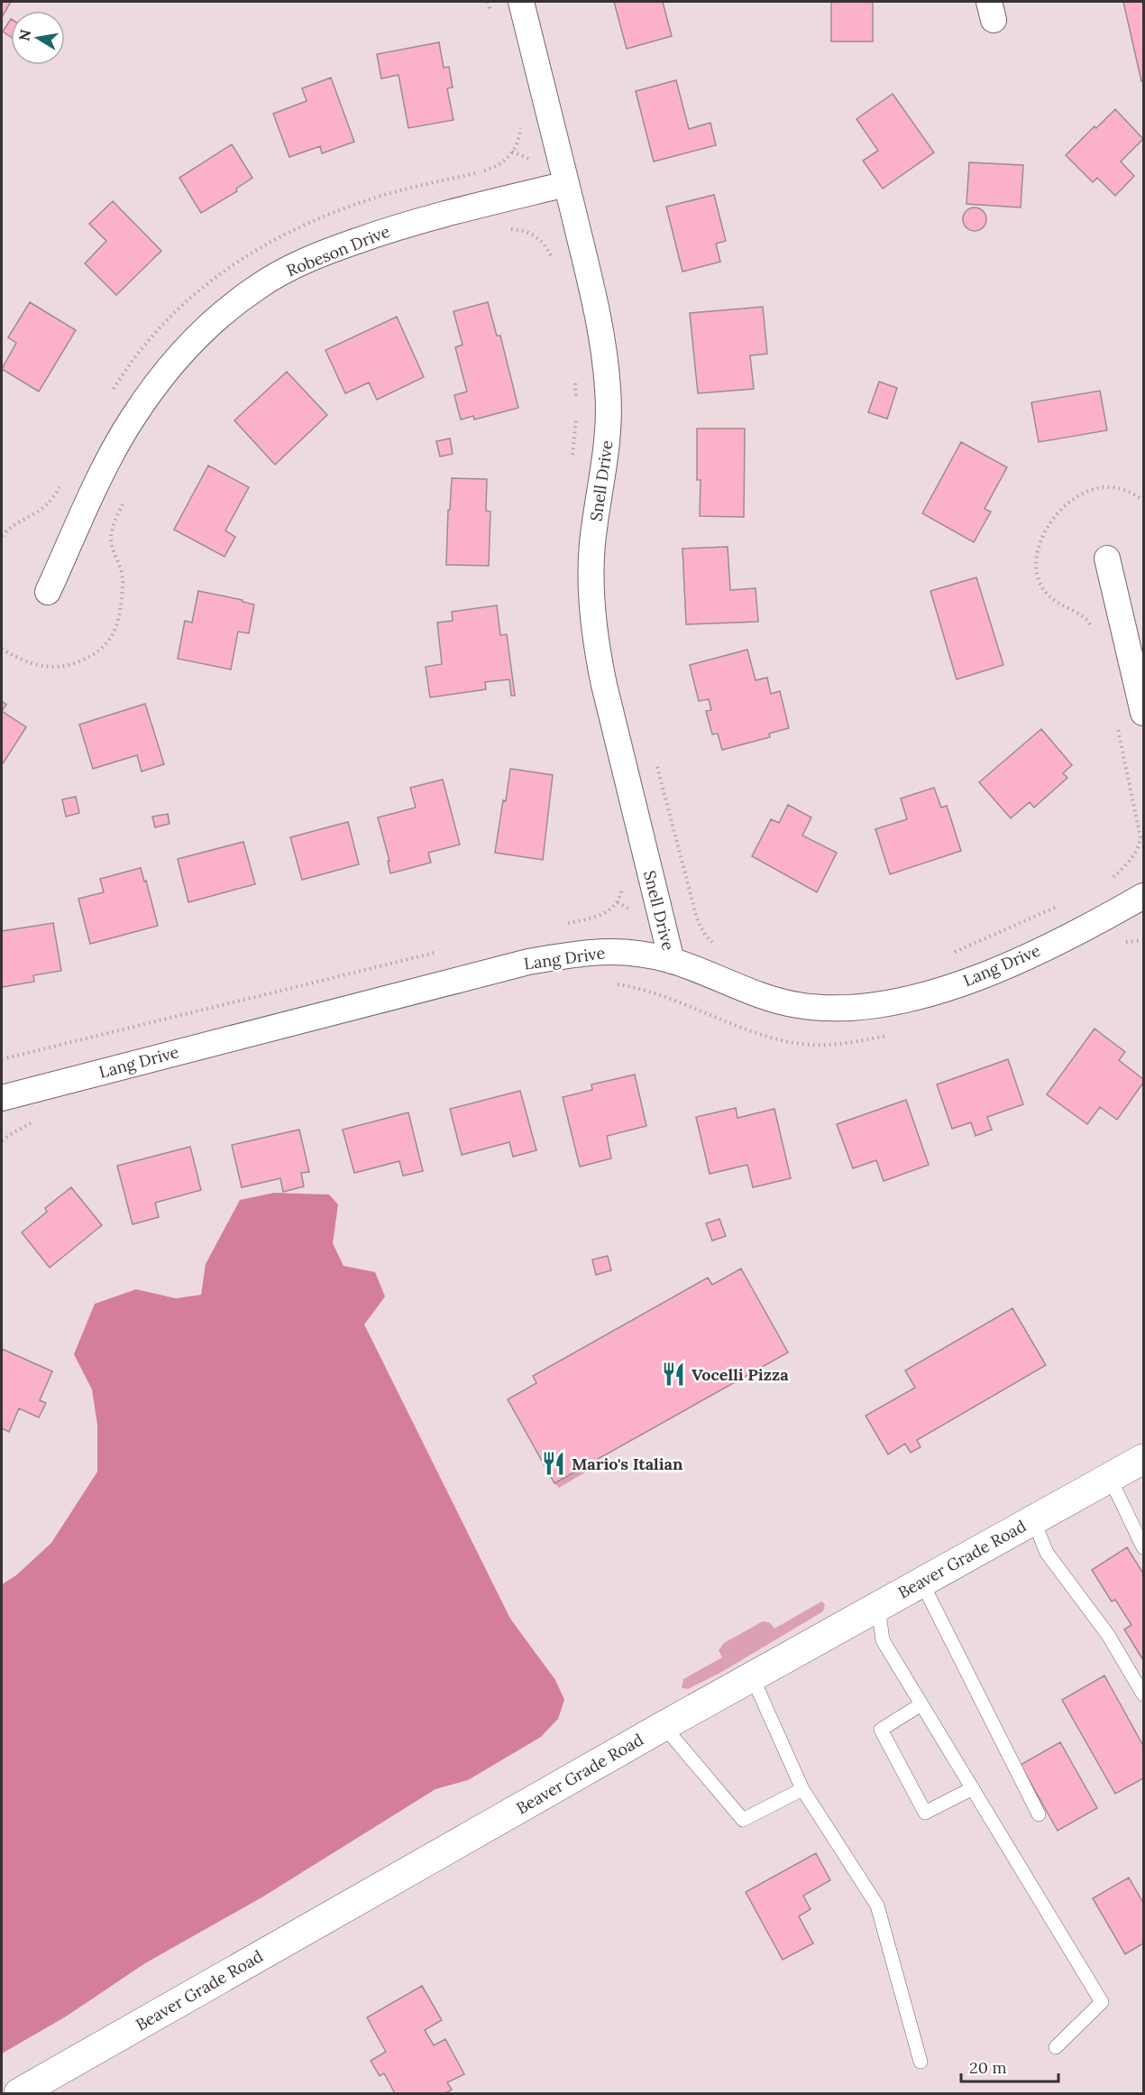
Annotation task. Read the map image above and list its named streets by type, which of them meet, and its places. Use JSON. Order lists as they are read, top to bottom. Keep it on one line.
{"streets":{"main road":["Beaver Grade Road"],"street":["Robeson Drive","Snell Drive","Lang Drive"]},"crossings":[["Robeson Drive","Snell Drive"],["Snell Drive","Lang Drive"]],"places":{"restaurant":["Vocelli Pizza","Mario's Italian"]},"scale_bar":"20 m","north":"left"}
